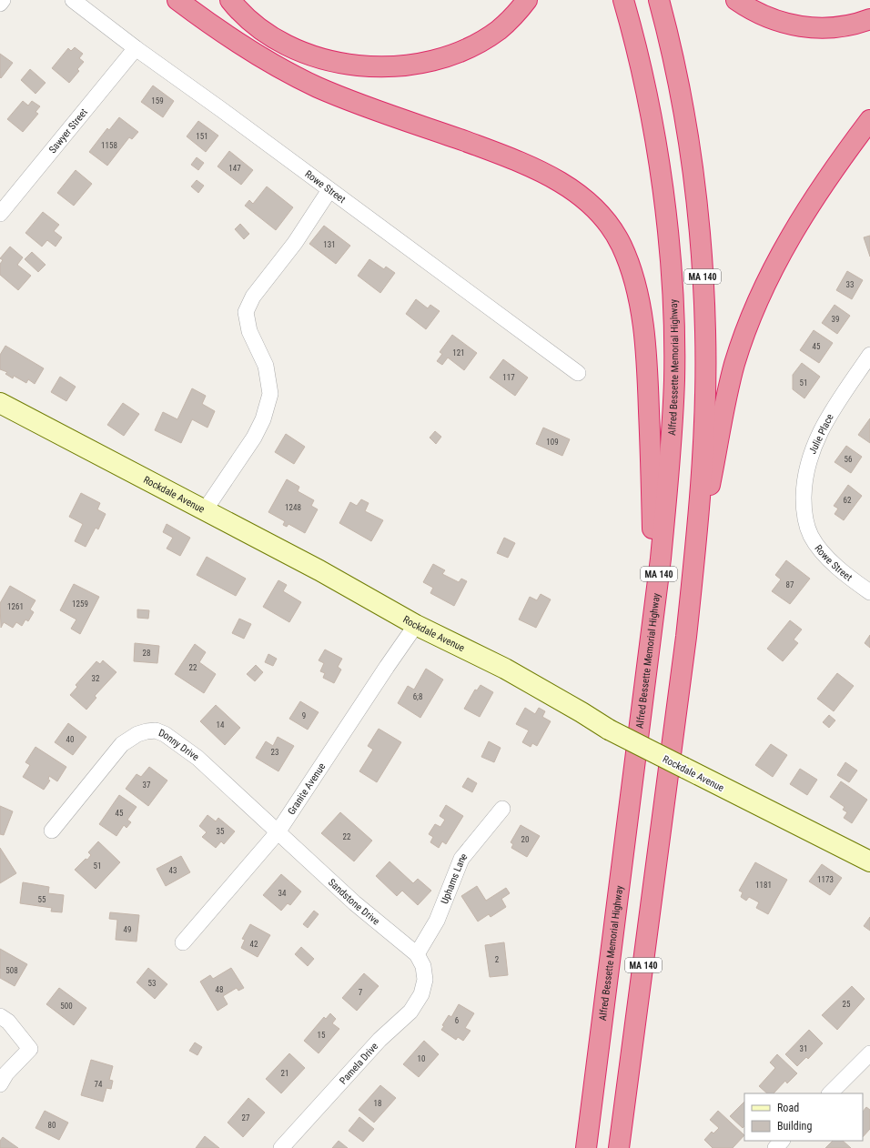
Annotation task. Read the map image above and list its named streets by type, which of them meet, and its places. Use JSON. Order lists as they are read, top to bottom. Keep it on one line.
{"streets":{"highway":["MA 140","Alfred Bessette Memorial Highway"],"main road":["Rockdale Avenue"],"street":["Sawyer Street","Rowe Street","Julie Place","Donny Drive","Granite Avenue","Uphams Lane","Sandstone Drive","Pamela Drive"]},"crossings":[["Sawyer Street","Rowe Street"],["Rowe Street","Julie Place"],["Rockdale Avenue","Granite Avenue"],["Donny Drive","Granite Avenue"],["Donny Drive","Sandstone Drive"],["Granite Avenue","Sandstone Drive"],["Uphams Lane","Sandstone Drive"],["Sandstone Drive","Pamela Drive"]],"house_numbers":["159","151","1158","147","131","33","39","45","121","117","51","109","56","62","1248","87","1259","1261","28","22","32","6;8","9","14","40","23","37","45","35","22","20","51","43","1173","1181","34","55","49","42","2","508","53","48","7","25","500","6","15","31","10","21","74","18","27","80"],"legend":["Road","Building"]}
